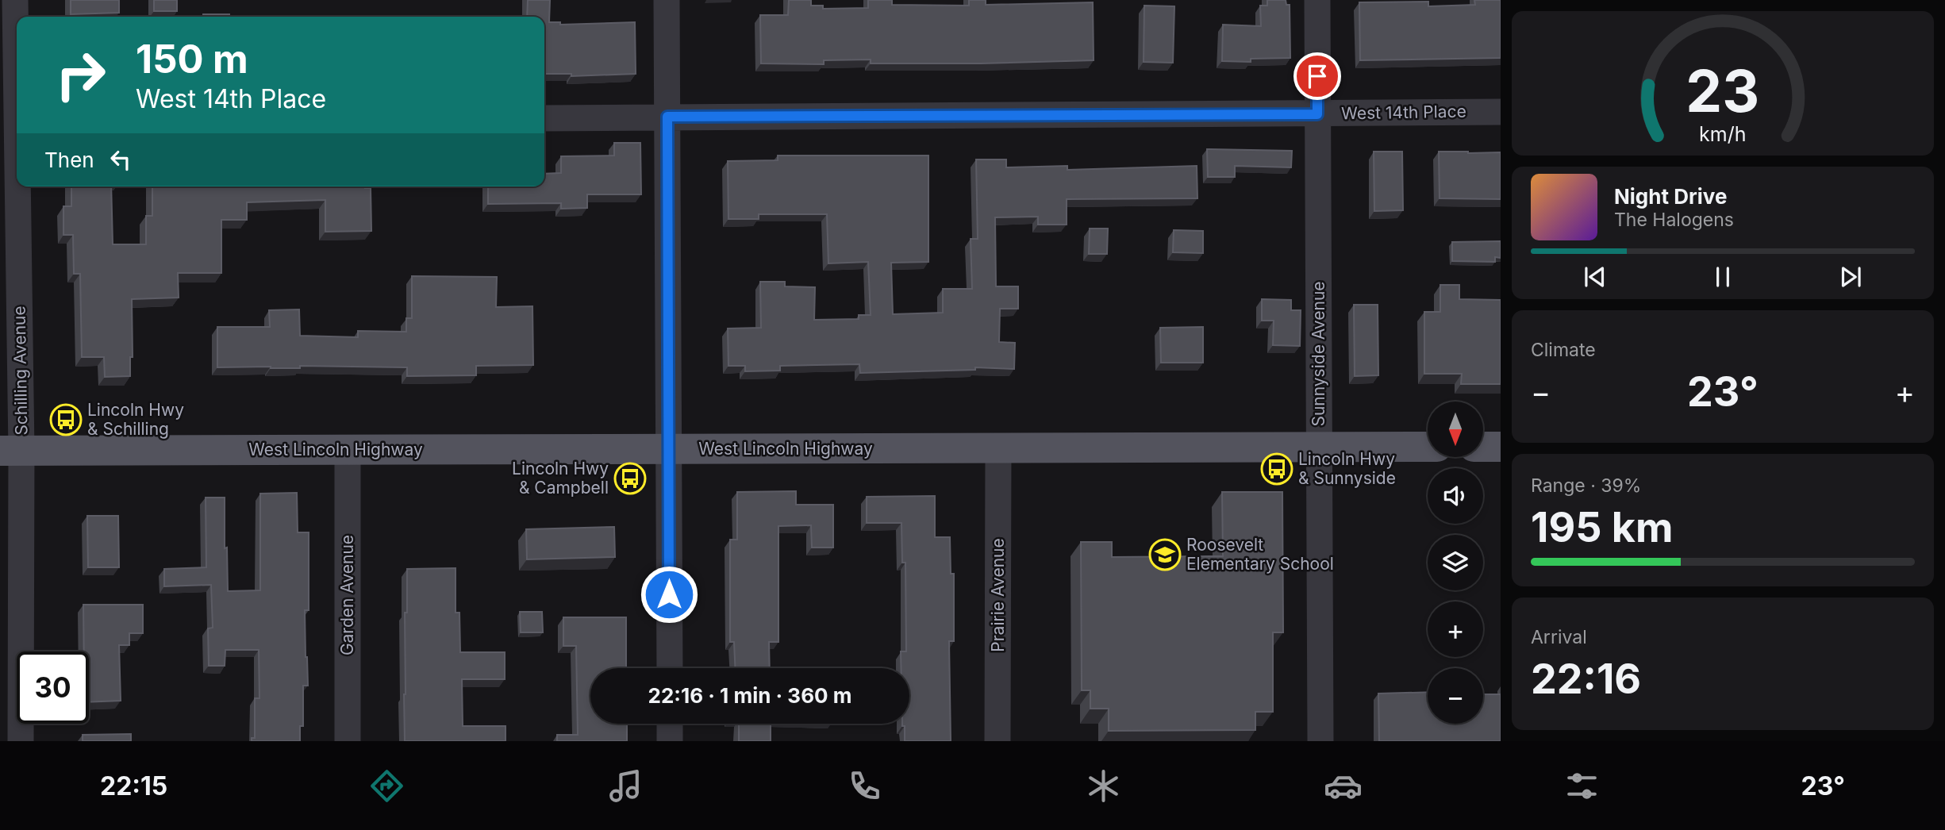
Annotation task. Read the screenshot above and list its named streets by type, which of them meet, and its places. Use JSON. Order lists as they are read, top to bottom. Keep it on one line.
{"streets":{"main road":["West Lincoln Highway"],"street":["West 14th Place","Sunnyside Avenue","Schilling Avenue","Garden Avenue","Prairie Avenue"]},"crossings":[["West 14th Place","Sunnyside Avenue"],["Sunnyside Avenue","West Lincoln Highway"],["Schilling Avenue","West Lincoln Highway"],["West Lincoln Highway","Garden Avenue"],["West Lincoln Highway","Prairie Avenue"]],"places":{"bus stop":["Lincoln Hwy & Schilling","Lincoln Hwy & Sunnyside","Lincoln Hwy & Campbell"],"school or university":["Roosevelt Elementary School"]},"north":"bottom","page":{"turn":["150 m","West 14th Place"],"then":"Then","song":["Night Drive","The Halogens"],"tile":["Climate",["Range · 39%","195 km"],["Arrival","22:16"]],"heat":["−","23°","+"],"map_buttons":["+","−"],"limit":"30","trip":"22:16 · 1 min · 360 m","tabs":["22:15","23°"],"gauge":["23","km/h"]}}
